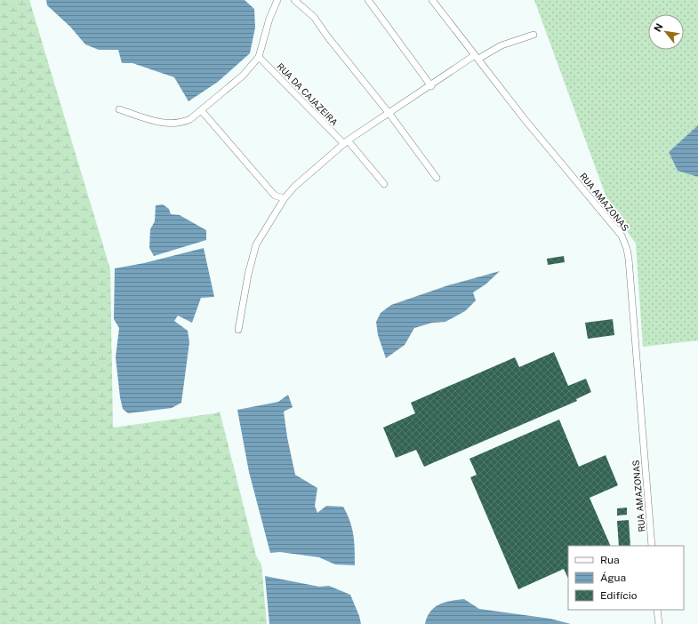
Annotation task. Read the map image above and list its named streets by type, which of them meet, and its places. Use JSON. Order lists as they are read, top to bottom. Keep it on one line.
{"streets":{"street":["RUA DA CAJAZEIRA","RUA AMAZONAS"]},"legend":["Rua","Água","Edifício"],"north":"top left"}
